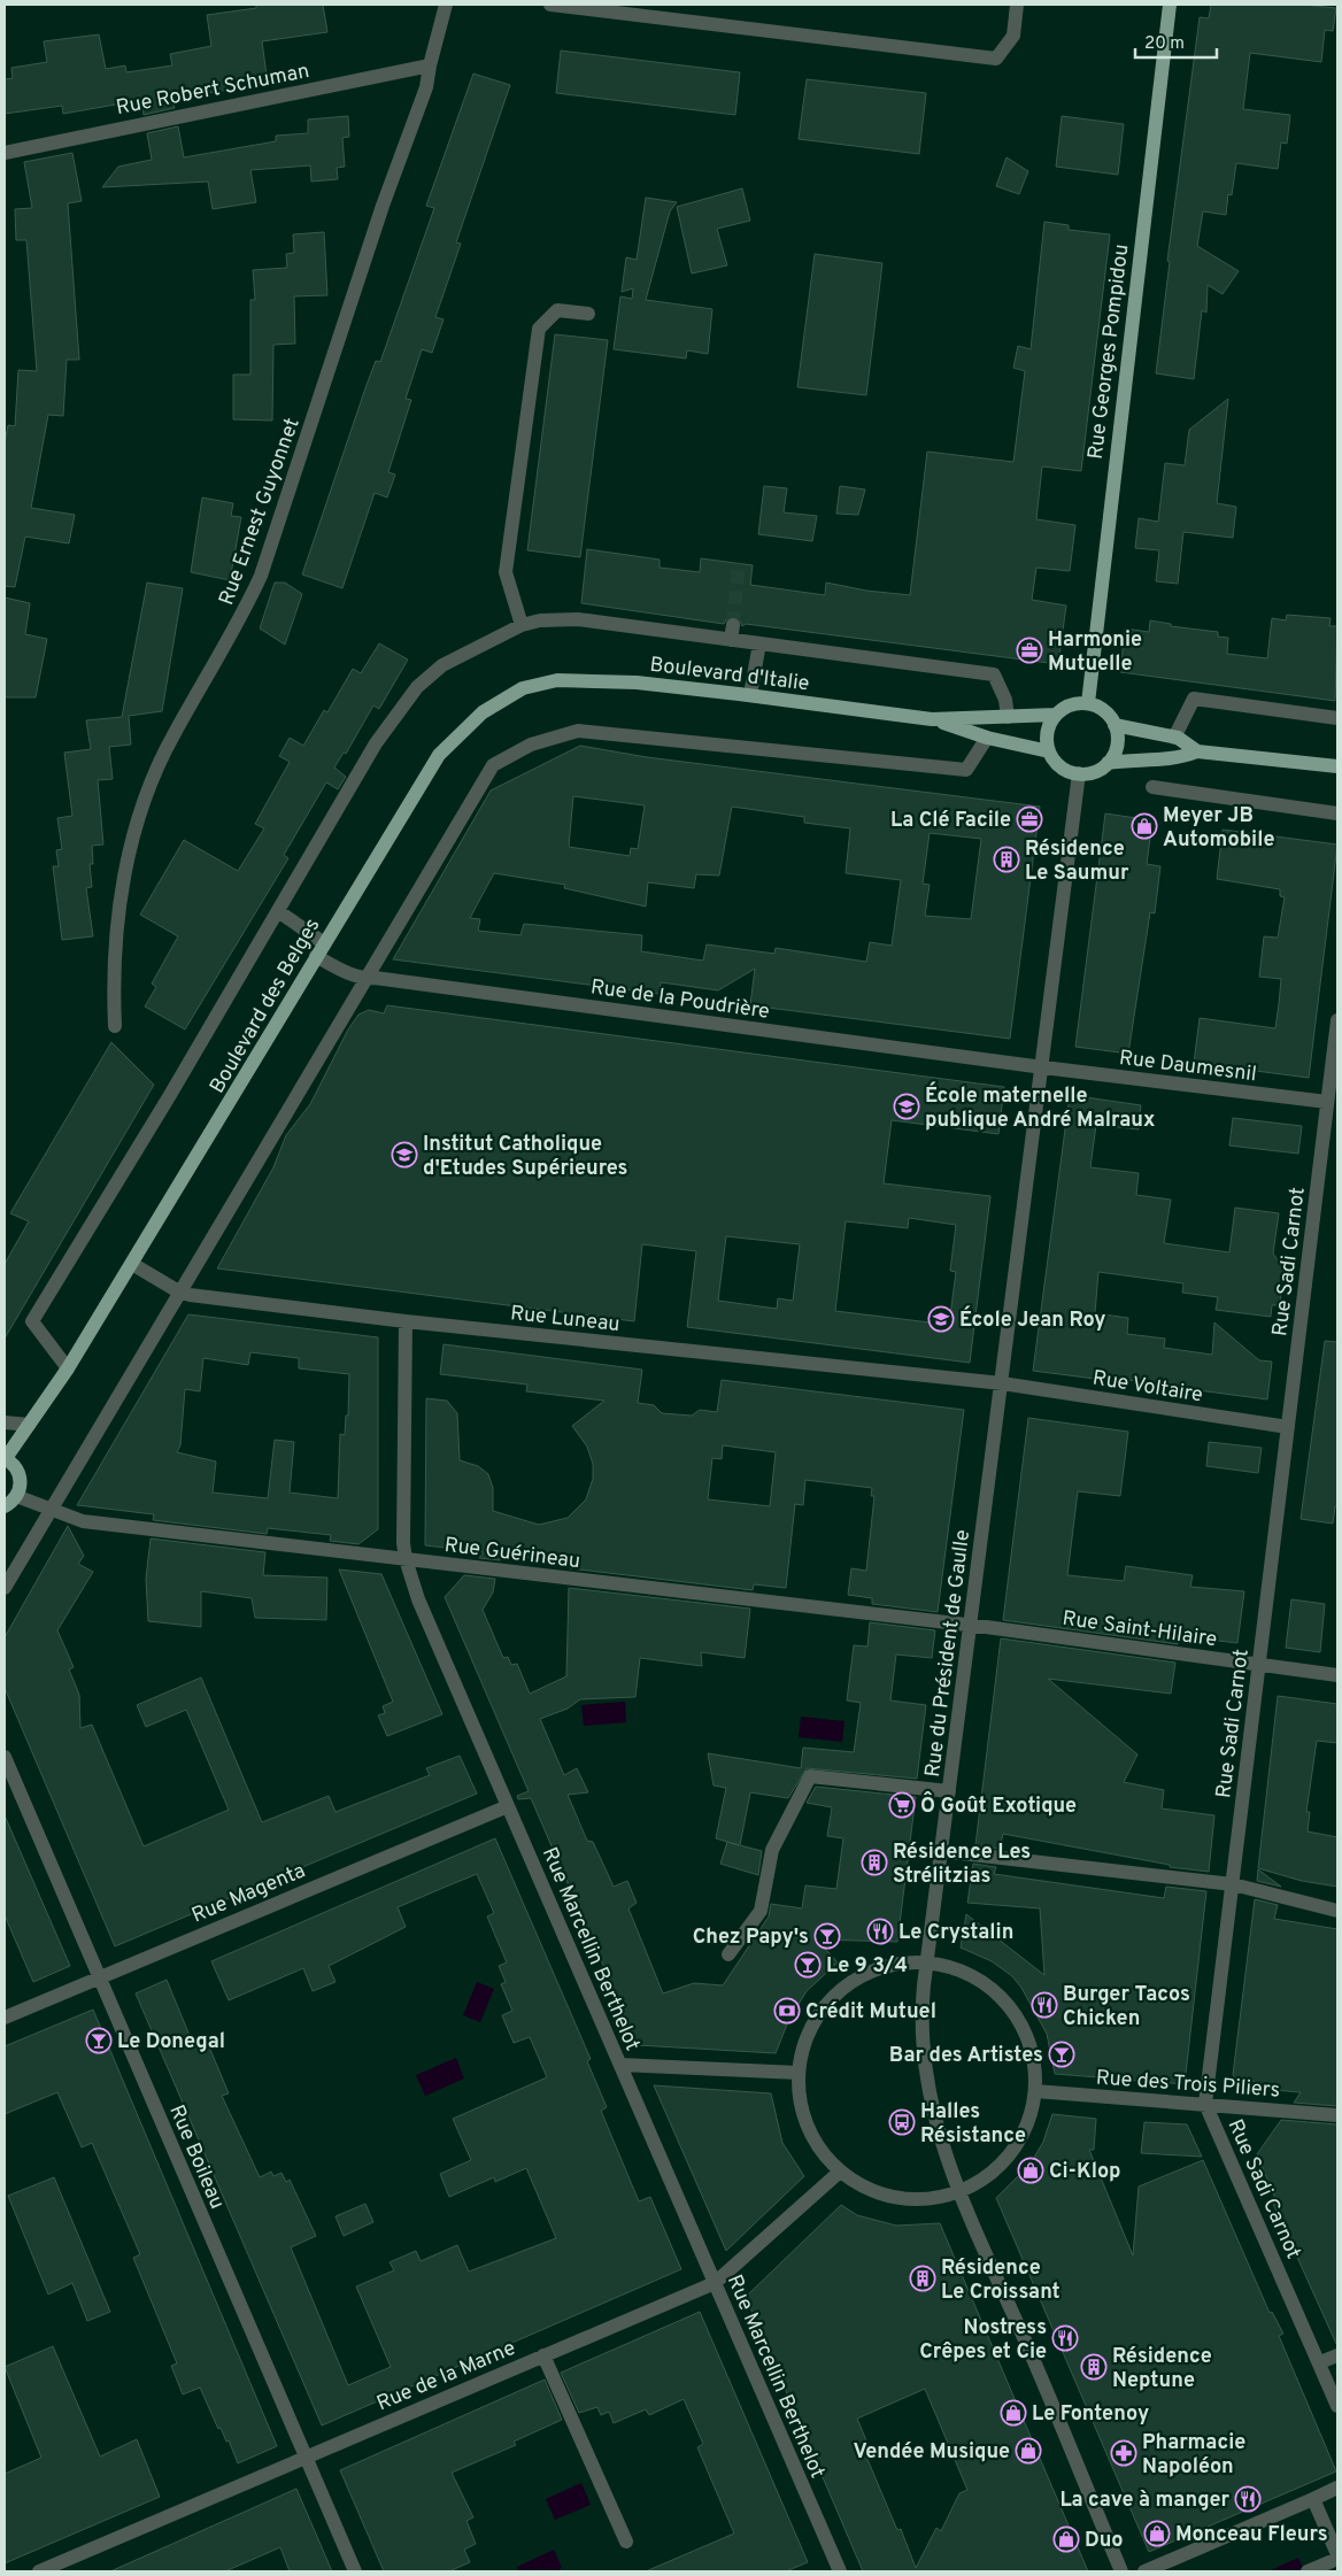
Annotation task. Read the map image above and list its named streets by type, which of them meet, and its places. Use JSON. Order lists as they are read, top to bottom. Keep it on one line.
{"streets":{"main road":["Rue Georges Pompidou","Boulevard d'Italie","Boulevard des Belges"],"street":["Rue Robert Schuman","Rue Ernest Guyonnet","Rue de la Poudrière","Rue Daumesnil","Rue Sadi Carnot","Rue Luneau","Rue Voltaire","Rue Guérineau","Rue Saint-Hilaire","Rue du Président de Gaulle","Rue Magenta","Rue Marcellin Berthelot","Rue des Trois Piliers","Rue Boileau","Rue de la Marne"]},"crossings":[["Rue Robert Schuman","Rue Ernest Guyonnet"],["Rue Georges Pompidou","Rue du Président de Gaulle"],["Boulevard d'Italie","Boulevard des Belges"],["Rue de la Poudrière","Boulevard des Belges"],["Rue de la Poudrière","Rue Daumesnil"],["Rue de la Poudrière","Rue du Président de Gaulle"],["Boulevard des Belges","Rue Luneau"],["Rue Daumesnil","Rue Sadi Carnot"],["Rue Daumesnil","Rue du Président de Gaulle"],["Rue Sadi Carnot","Rue Voltaire"],["Rue Sadi Carnot","Rue Saint-Hilaire"],["Rue Sadi Carnot","Rue des Trois Piliers"],["Rue Luneau","Rue Voltaire"],["Rue Luneau","Rue du Président de Gaulle"],["Rue Luneau","Rue Marcellin Berthelot"],["Rue Voltaire","Rue du Président de Gaulle"],["Rue Guérineau","Rue Saint-Hilaire"],["Rue Guérineau","Rue du Président de Gaulle"],["Rue Guérineau","Rue Marcellin Berthelot"],["Rue Saint-Hilaire","Rue du Président de Gaulle"],["Rue Magenta","Rue Marcellin Berthelot"],["Rue Magenta","Rue Boileau"],["Rue Marcellin Berthelot","Rue de la Marne"],["Rue Boileau","Rue de la Marne"]],"places":{"office":["Harmonie Mutuelle","La Clé Facile"],"shop":["Meyer JB Automobile","Ci-Klop","Le Fontenoy","Vendée Musique","Monceau Fleurs","Duo"],"building":["Résidence Le Saumur","Résidence Les Strélitzias","Résidence Le Croissant","Résidence Neptune"],"school or university":["École maternelle publique André Malraux","Institut Catholique d'Etudes Supérieures","École Jean Roy"],"supermarket":["Ô Goût Exotique"],"restaurant":["Le Crystalin","Burger Tacos Chicken","Nostress Crêpes et Cie","La cave à manger"],"bar":["Chez Papy's","Le 9 3/4","Le Donegal","Bar des Artistes"],"bank":["Crédit Mutuel"],"bus stop":["Halles Résistance"],"pharmacy":["Pharmacie Napoléon"]},"scale_bar":"20 m"}
